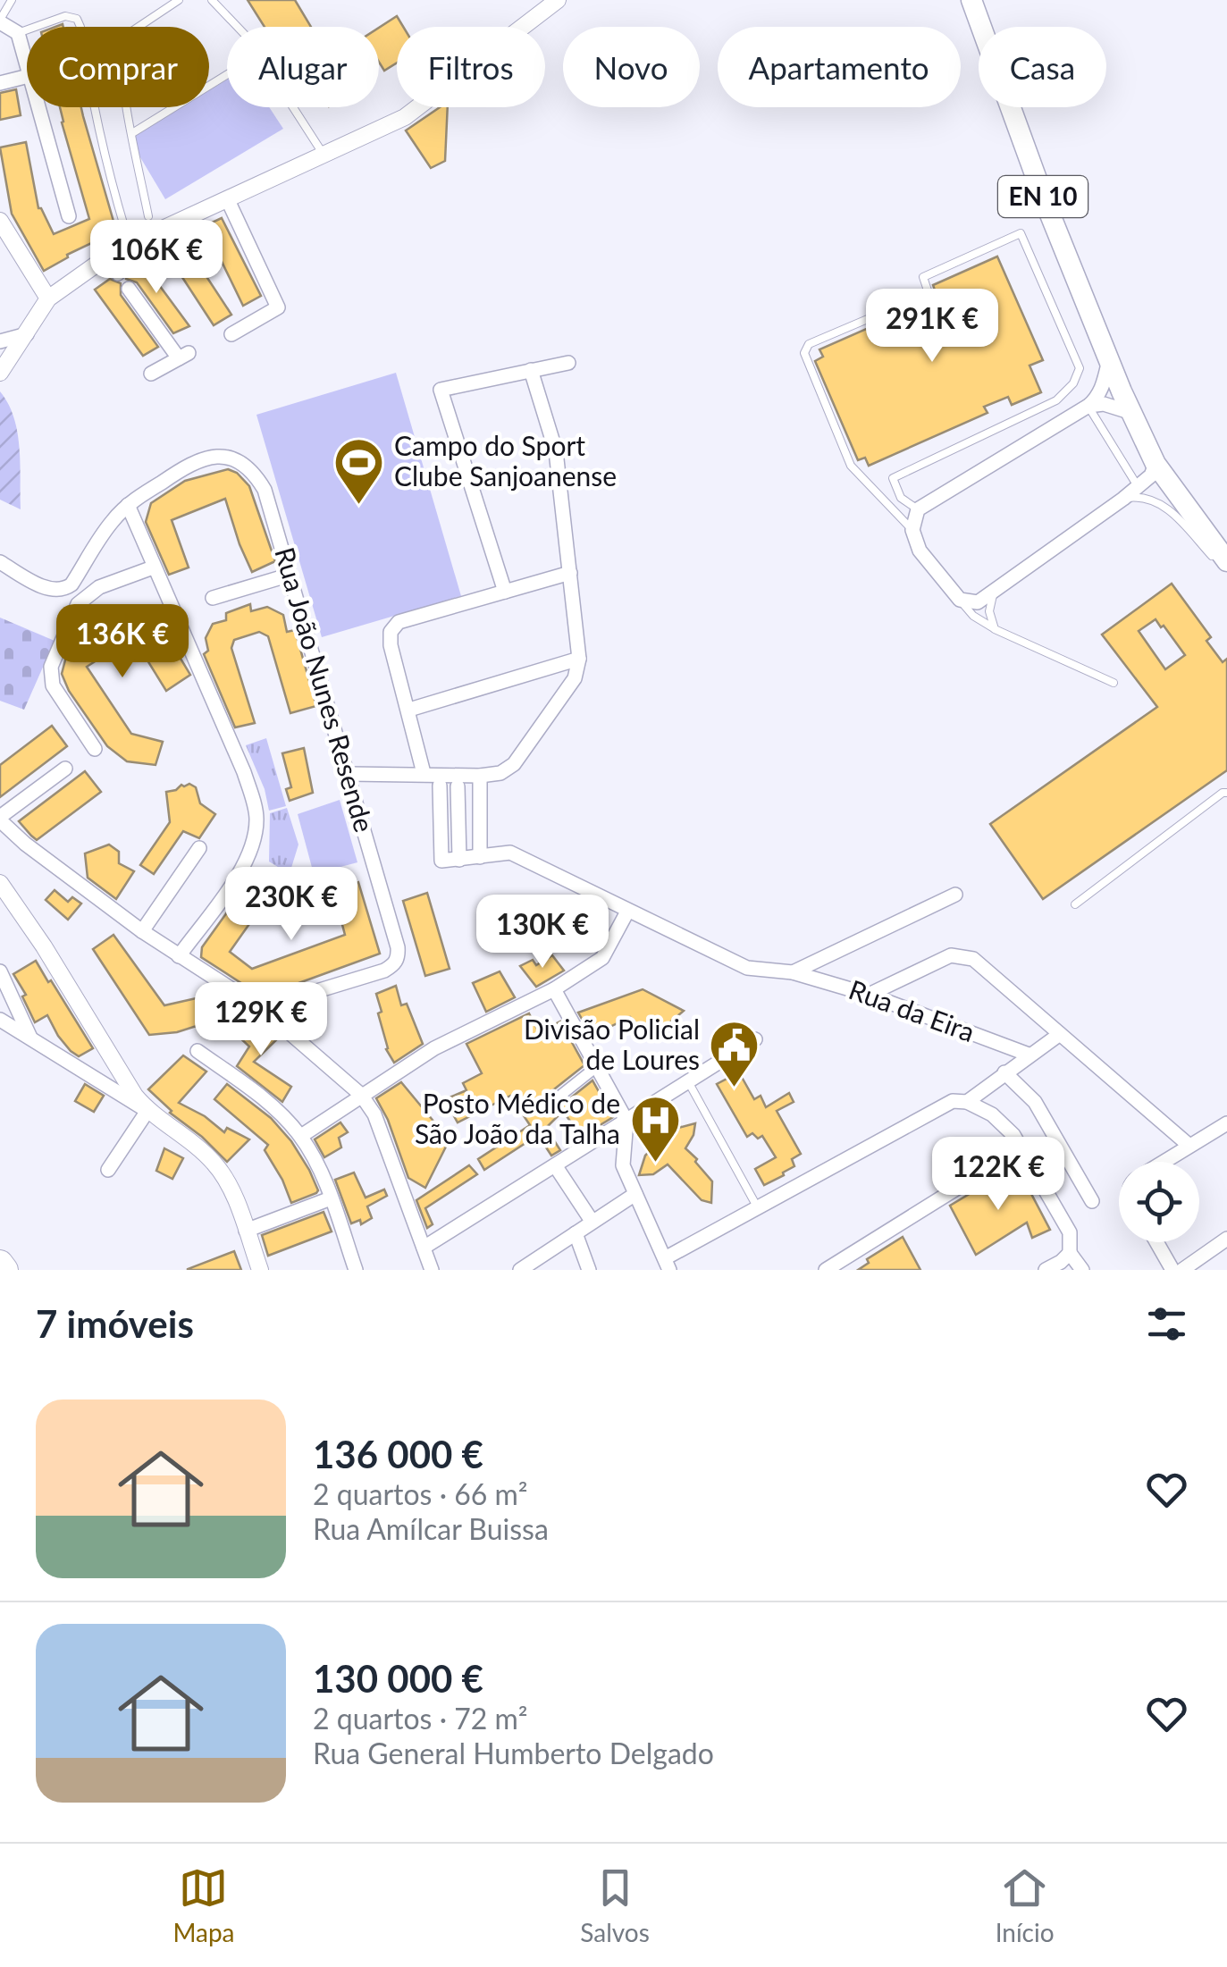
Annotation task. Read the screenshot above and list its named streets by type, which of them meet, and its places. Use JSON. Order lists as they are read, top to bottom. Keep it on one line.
{"streets":{"main road":["EN 10"],"street":["Rua João Nunes Resende","Rua da Eira"]},"places":{"sports":["Campo do Sport Clube Sanjoanense"],"public building":["Divisão Policial de Loures"],"hospital":["Posto Médico de São João da Talha"]},"page":{"chip":["Comprar","Alugar","Filtros","Novo","Apartamento","Casa"],"price":["106K €","291K €","136K €","230K €","130K €","129K €","122K €"],"heading":"7 imóveis","list":[{"name":"136 000 €","note":"2 quartos · 66 m² · Rua Amílcar Buissa"},{"name":"130 000 €","note":"2 quartos · 72 m² · Rua General Humberto Delgado"}],"tabs":["Mapa","Salvos","Início"]}}
